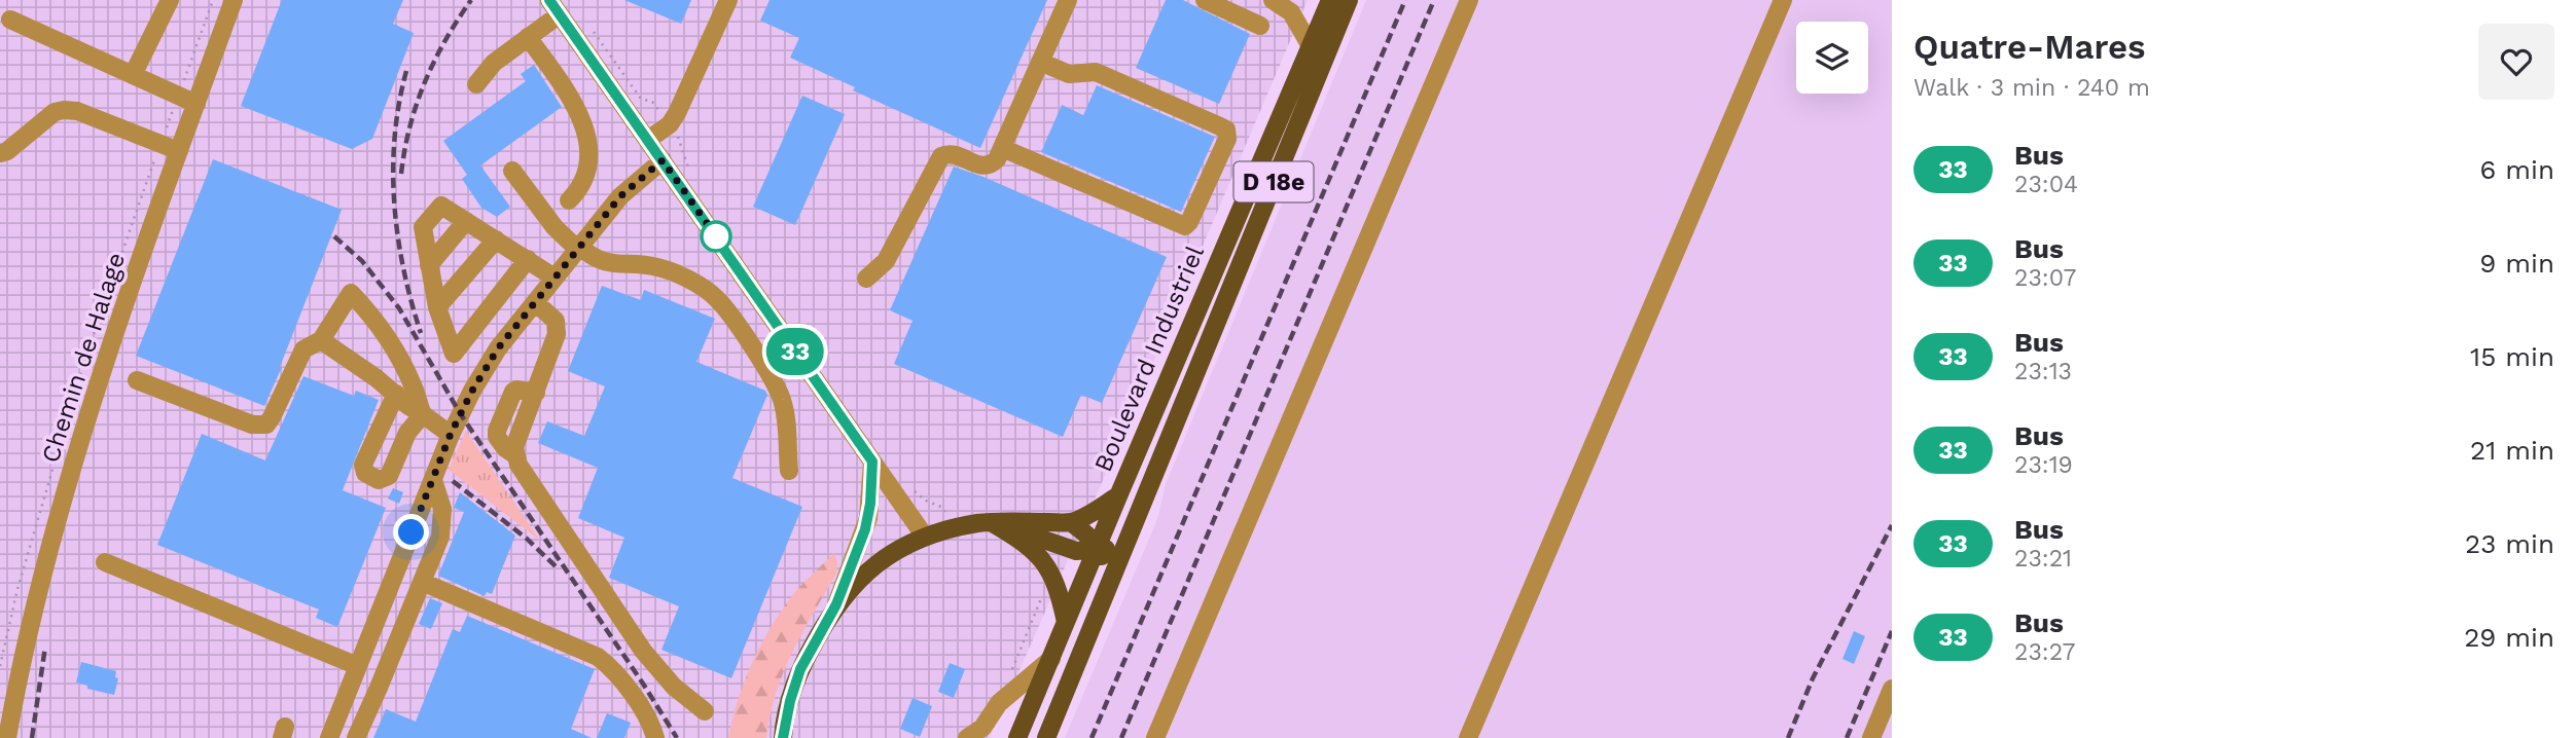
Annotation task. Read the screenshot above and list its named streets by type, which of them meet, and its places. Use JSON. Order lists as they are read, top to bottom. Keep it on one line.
{"streets":{"main road":["D 18e","Boulevard Industriel"],"street":["Chemin de Halage"]},"lines":["bus line 33"],"page":{"on_map":"33","heading":["Quatre-Mares","Walk · 3 min · 240 m"],"list":[{"mark":"33","name":"Bus","note":"23:04","value":"6 min"},{"mark":"33","name":"Bus","note":"23:07","value":"9 min"},{"mark":"33","name":"Bus","note":"23:13","value":"15 min"},{"mark":"33","name":"Bus","note":"23:19","value":"21 min"},{"mark":"33","name":"Bus","note":"23:21","value":"23 min"},{"mark":"33","name":"Bus","note":"23:27","value":"29 min"}]}}
